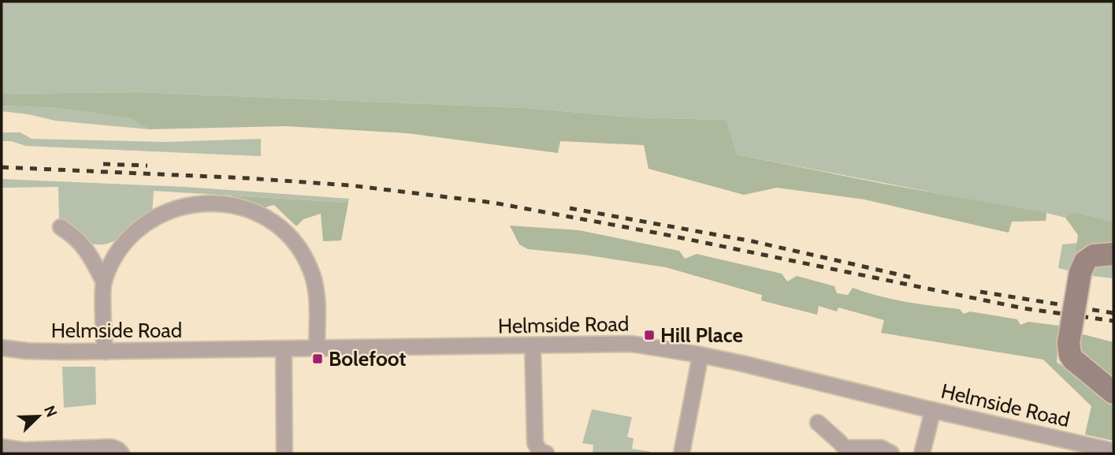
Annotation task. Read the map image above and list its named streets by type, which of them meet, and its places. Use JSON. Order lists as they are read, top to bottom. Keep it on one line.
{"streets":{"street":["Helmside Road"]},"places":{"transit":["Hill Place","Bolefoot"]},"north":"top right"}
